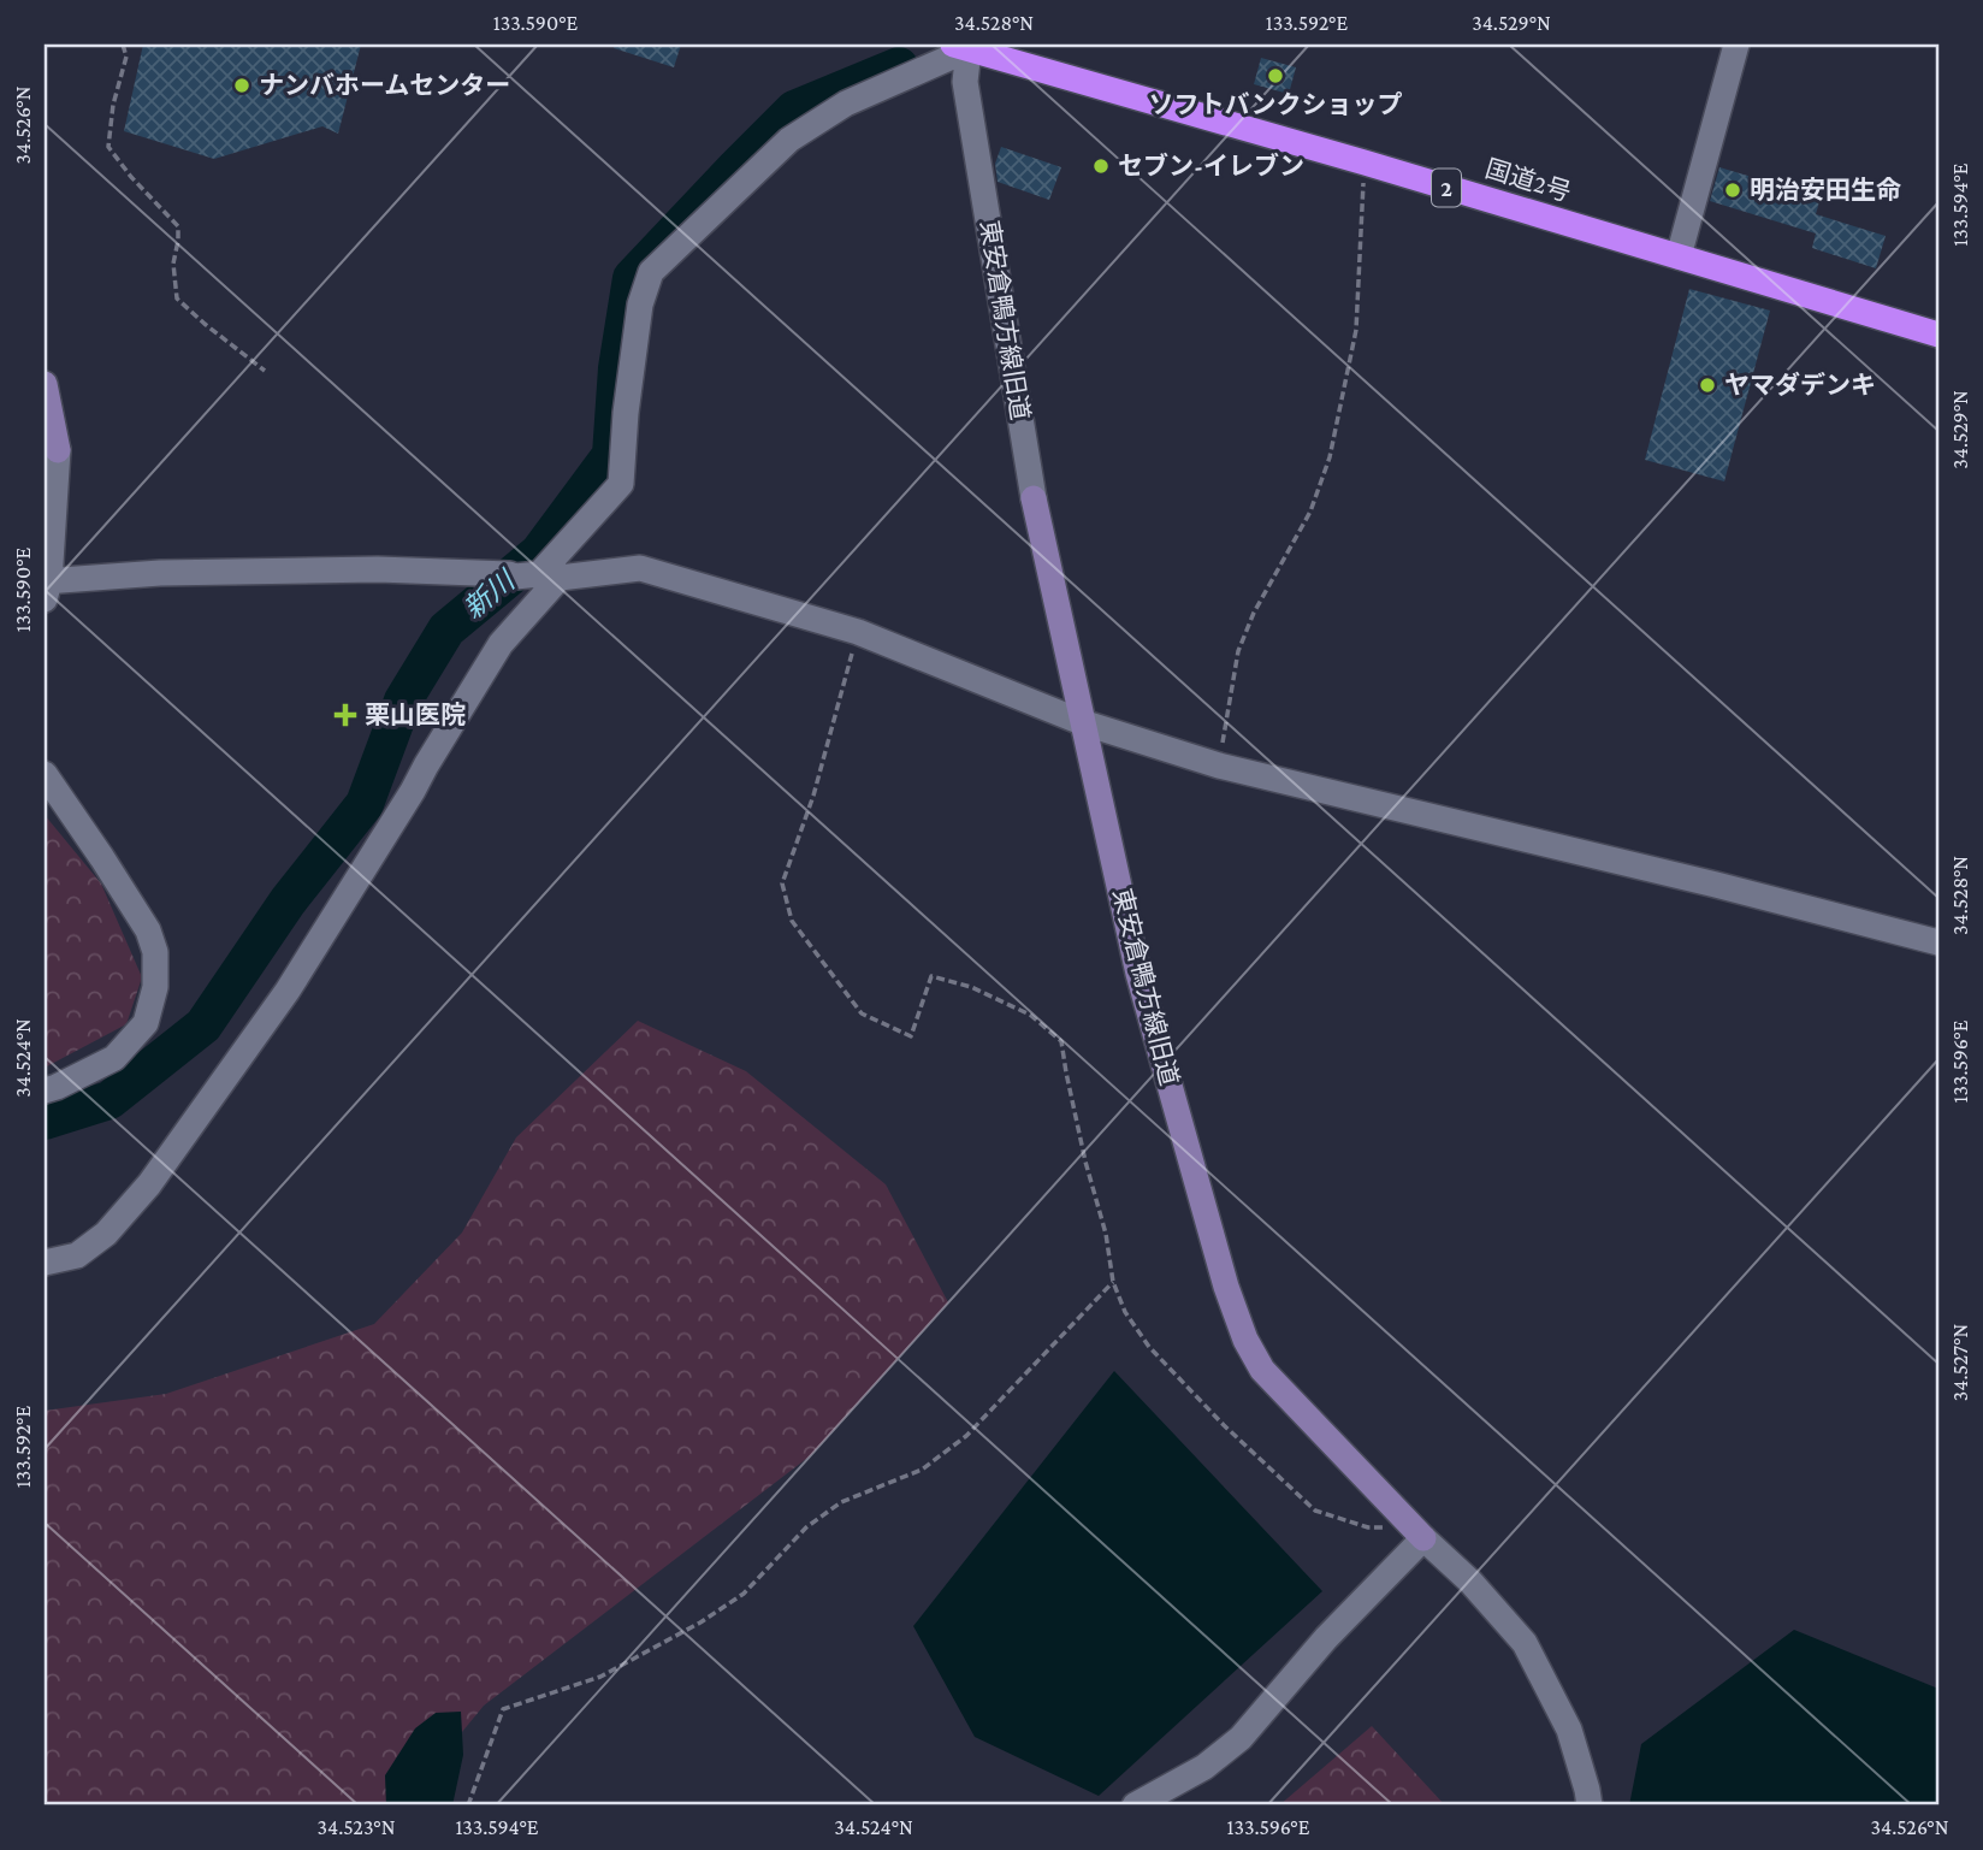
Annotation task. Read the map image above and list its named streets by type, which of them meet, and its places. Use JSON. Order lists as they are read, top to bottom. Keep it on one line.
{"streets":{"highway":["国道2号","2"],"street":["東安倉鴨方線旧道"]},"crossings":[["国道2号","東安倉鴨方線旧道"]],"water":["新川"],"places":{"other":["ソフトバンクショップ","ナンバホームセンター","セブン-イレブン","明治安田生命","ヤマダデンキ"],"health":["栗山医院"]},"coordinates":["133.590°E","34.528°N","133.592°E","34.529°N","34.526°N","133.594°E","34.524°N","133.596°E","34.527°N","34.523°N"]}
